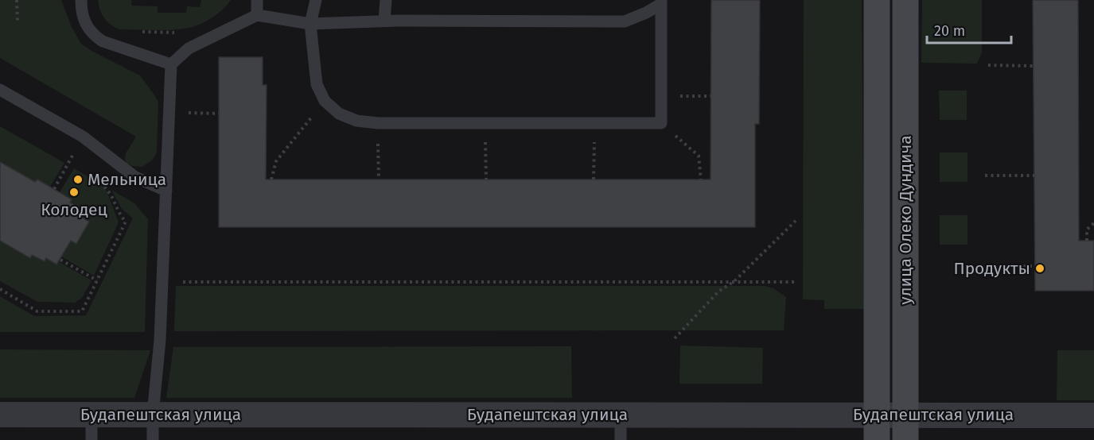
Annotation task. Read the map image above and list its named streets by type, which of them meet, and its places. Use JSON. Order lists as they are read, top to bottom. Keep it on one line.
{"streets":{"street":["улица Олеко Дундича","Будапештская улица"]},"crossings":[["улица Олеко Дундича","Будапештская улица"]],"places":["Мельница","Колодец","Продукты"],"scale_bar":"20 m"}
